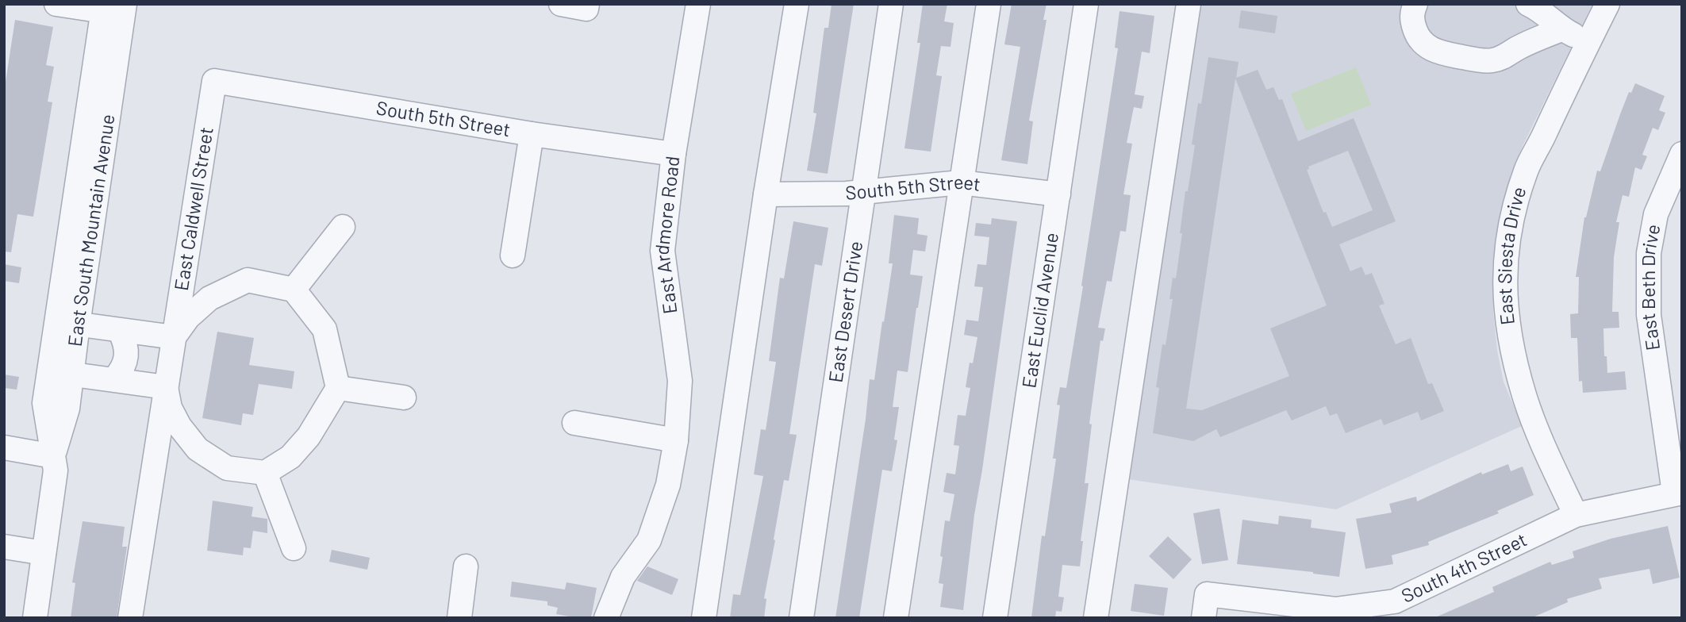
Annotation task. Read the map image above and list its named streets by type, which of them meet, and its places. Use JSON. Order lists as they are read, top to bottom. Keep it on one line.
{"streets":{"street":["South 5th Street","East Caldwell Street","East South Mountain Avenue","East Ardmore Road","East Siesta Drive","East Beth Drive","East Desert Drive","East Euclid Avenue","South 4th Street"]},"crossings":[["South 5th Street","East Caldwell Street"],["South 5th Street","East Ardmore Road"],["South 5th Street","East Desert Drive"],["South 5th Street","East Euclid Avenue"],["East Siesta Drive","South 4th Street"],["East Beth Drive","South 4th Street"]]}
